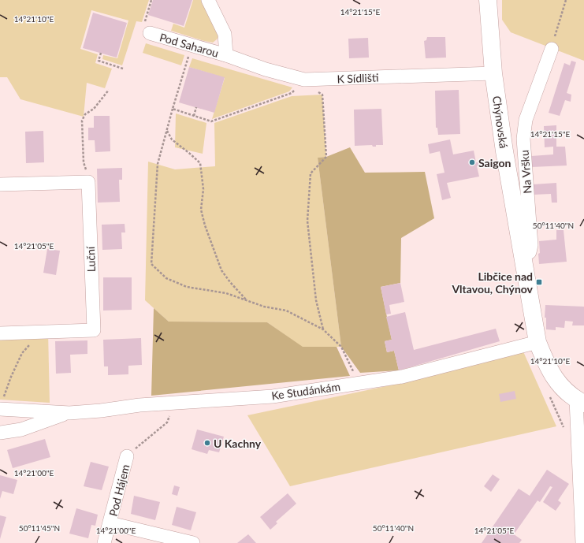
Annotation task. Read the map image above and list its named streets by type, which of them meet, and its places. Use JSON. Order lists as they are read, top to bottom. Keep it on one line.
{"streets":{"street":["Pod Saharou","K Sídlišti","Chýnovská","Na Vršku","Luční","Ke Studánkám","Pod Hájem"]},"crossings":[["Pod Saharou","K Sídlišti"],["K Sídlišti","Chýnovská"],["Chýnovská","Na Vršku"],["Chýnovská","Ke Studánkám"]],"places":{"other":["Saigon","U Kachny"],"transit":["Libčice nad Vltavou, Chýnov"]},"coordinates":["14°21'15\"E","14°21'10\"E","50°11'40\"N","14°21'05\"E","14°21'00\"E","50°11'45\"N"]}
